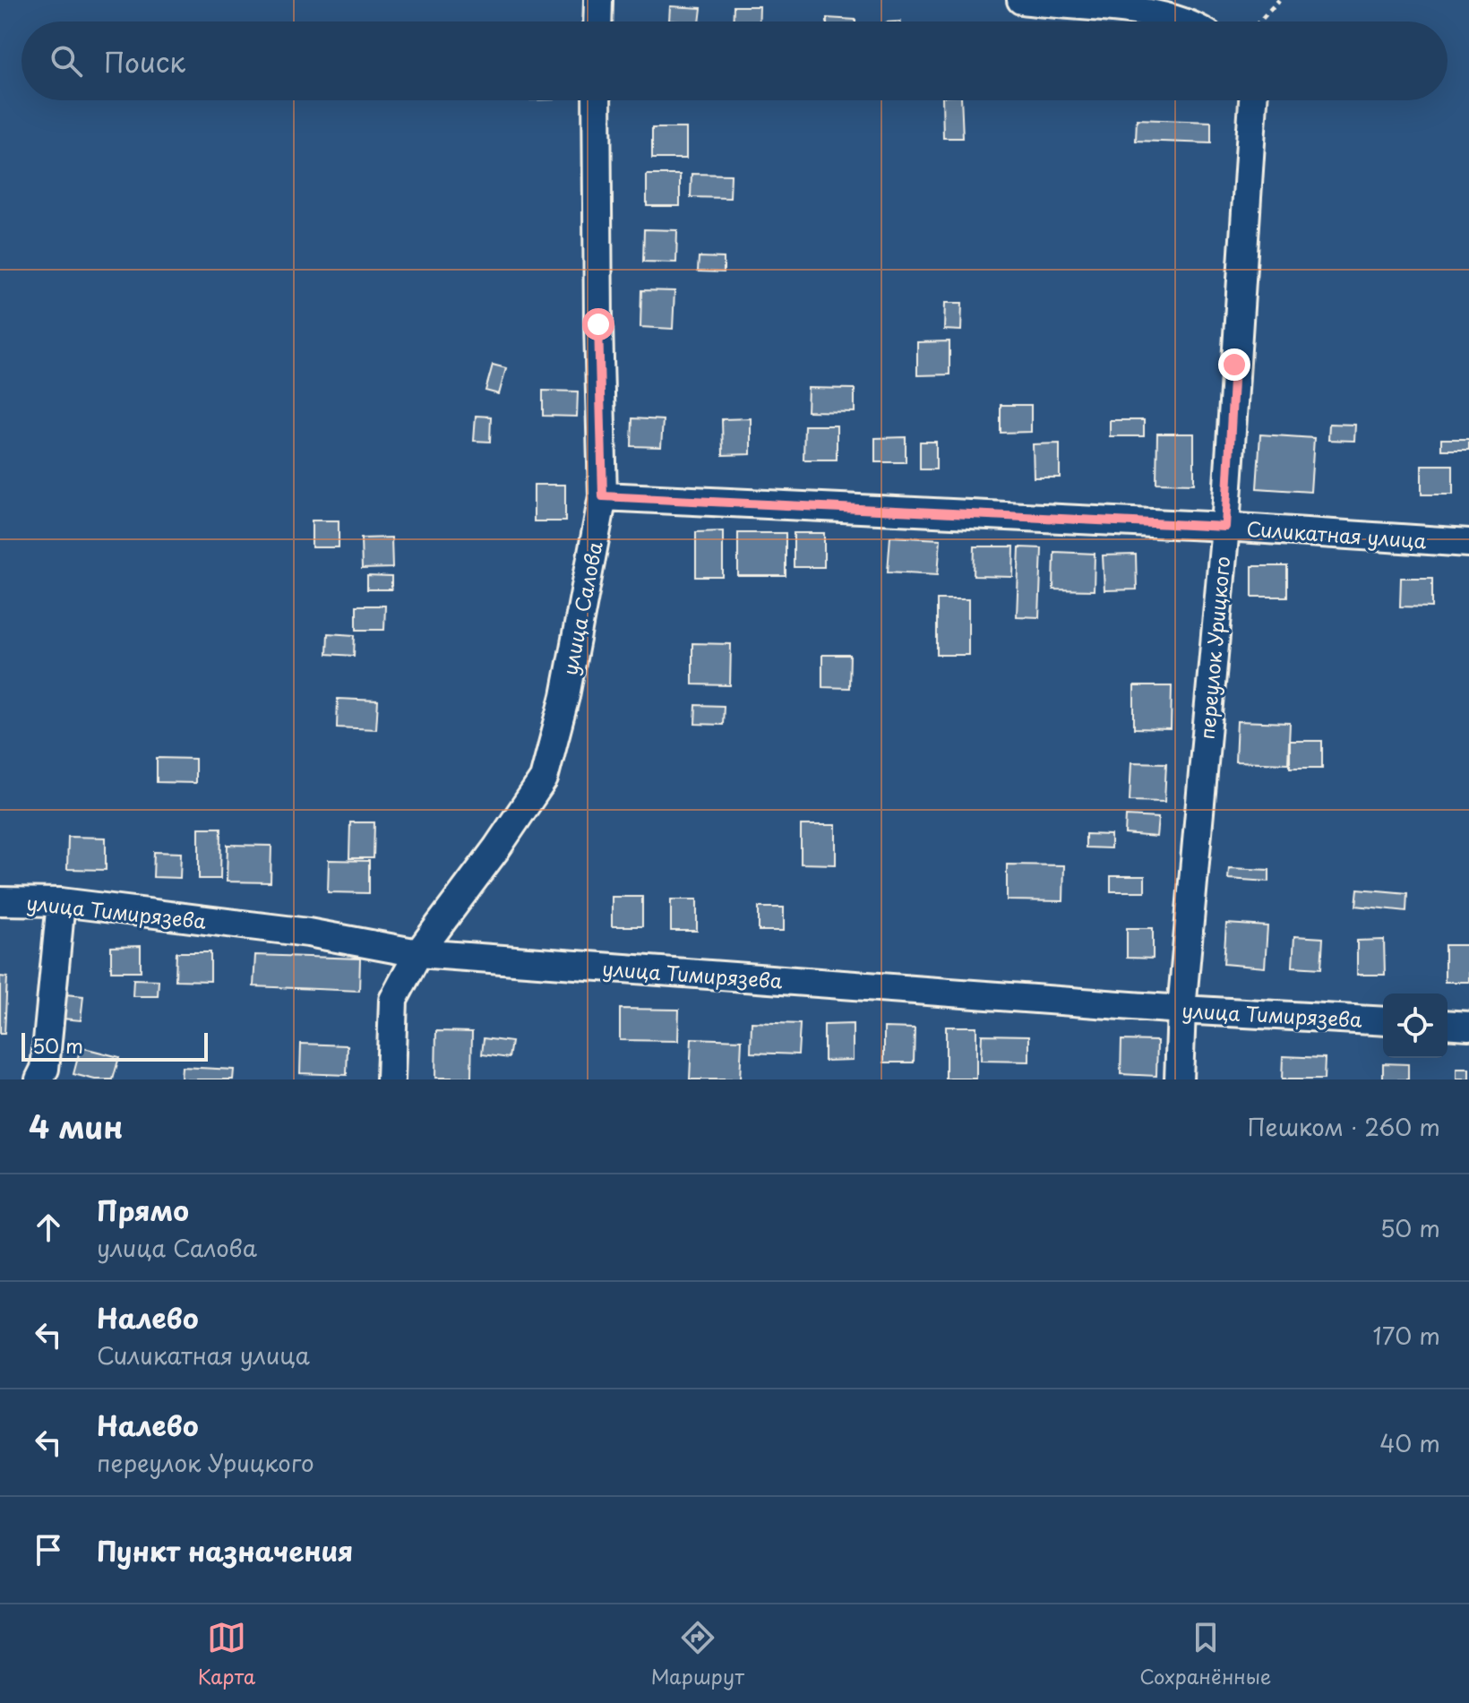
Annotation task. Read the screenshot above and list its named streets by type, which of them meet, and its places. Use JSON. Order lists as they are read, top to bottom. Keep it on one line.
{"streets":{"street":["Силикатная улица","улица Салова","переулок Урицкого","улица Тимирязева"]},"crossings":[["Силикатная улица","улица Салова"],["Силикатная улица","переулок Урицкого"],["улица Салова","улица Тимирязева"],["переулок Урицкого","улица Тимирязева"]],"scale_bar":"50 m","page":{"search":"Поиск","scale":"50 m","heading":["4 мин","Пешком · 260 m"],"list":[["Прямо","улица Салова","50 m"],["Налево","Силикатная улица","170 m"],["Налево","переулок Урицкого","40 m"],"Пункт назначения"],"nav":["Карта","Маршрут","Сохранённые"]}}
